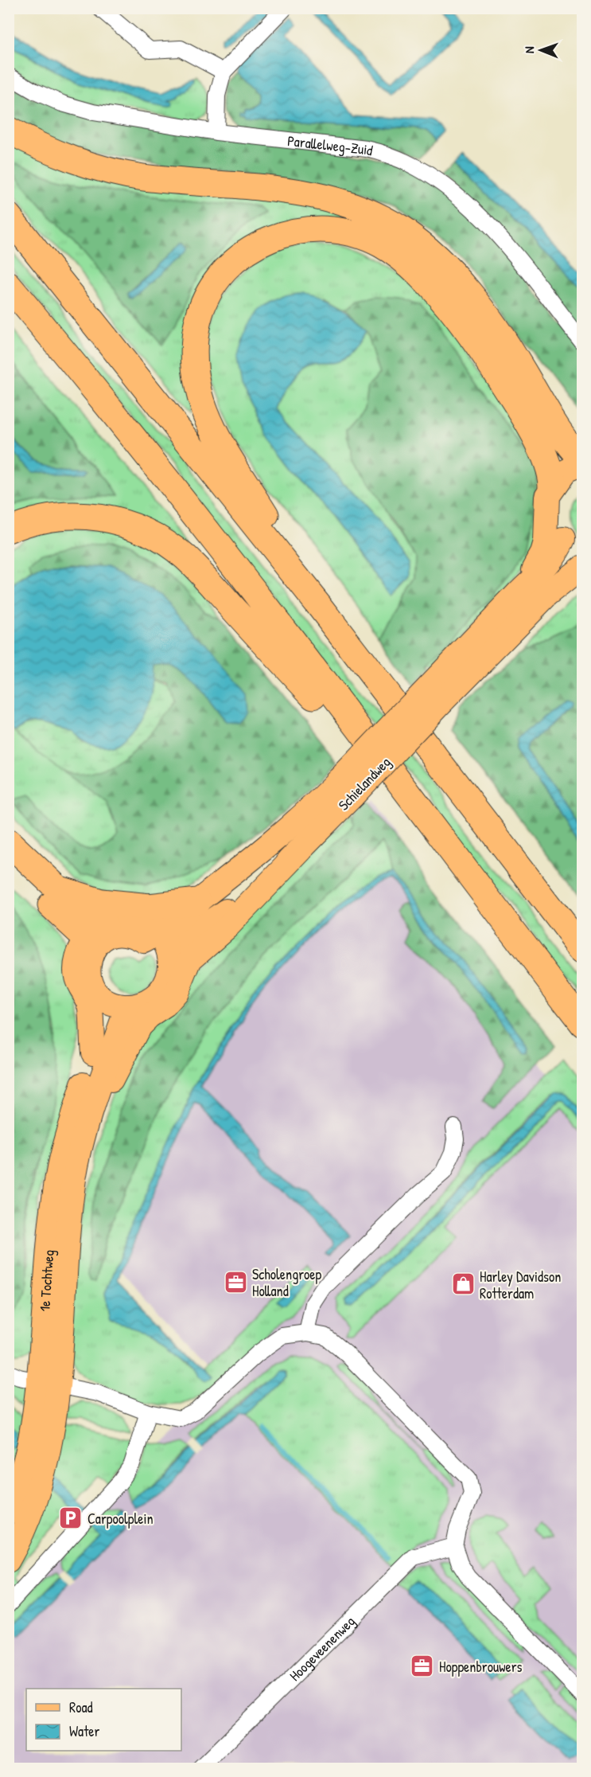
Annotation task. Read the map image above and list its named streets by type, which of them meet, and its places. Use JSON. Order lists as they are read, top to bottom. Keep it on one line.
{"streets":{"main road":["Schielandweg","1e Tochtweg"],"street":["Parallelweg-Zuid","Hoogeveenenweg"]},"crossings":[["Schielandweg","1e Tochtweg"]],"places":{"office":["Scholengroep Holland","Hoppenbrouwers"],"shop":["Harley Davidson Rotterdam"],"parking":["Carpoolplein"]},"legend":["Road","Water"],"north":"left"}
